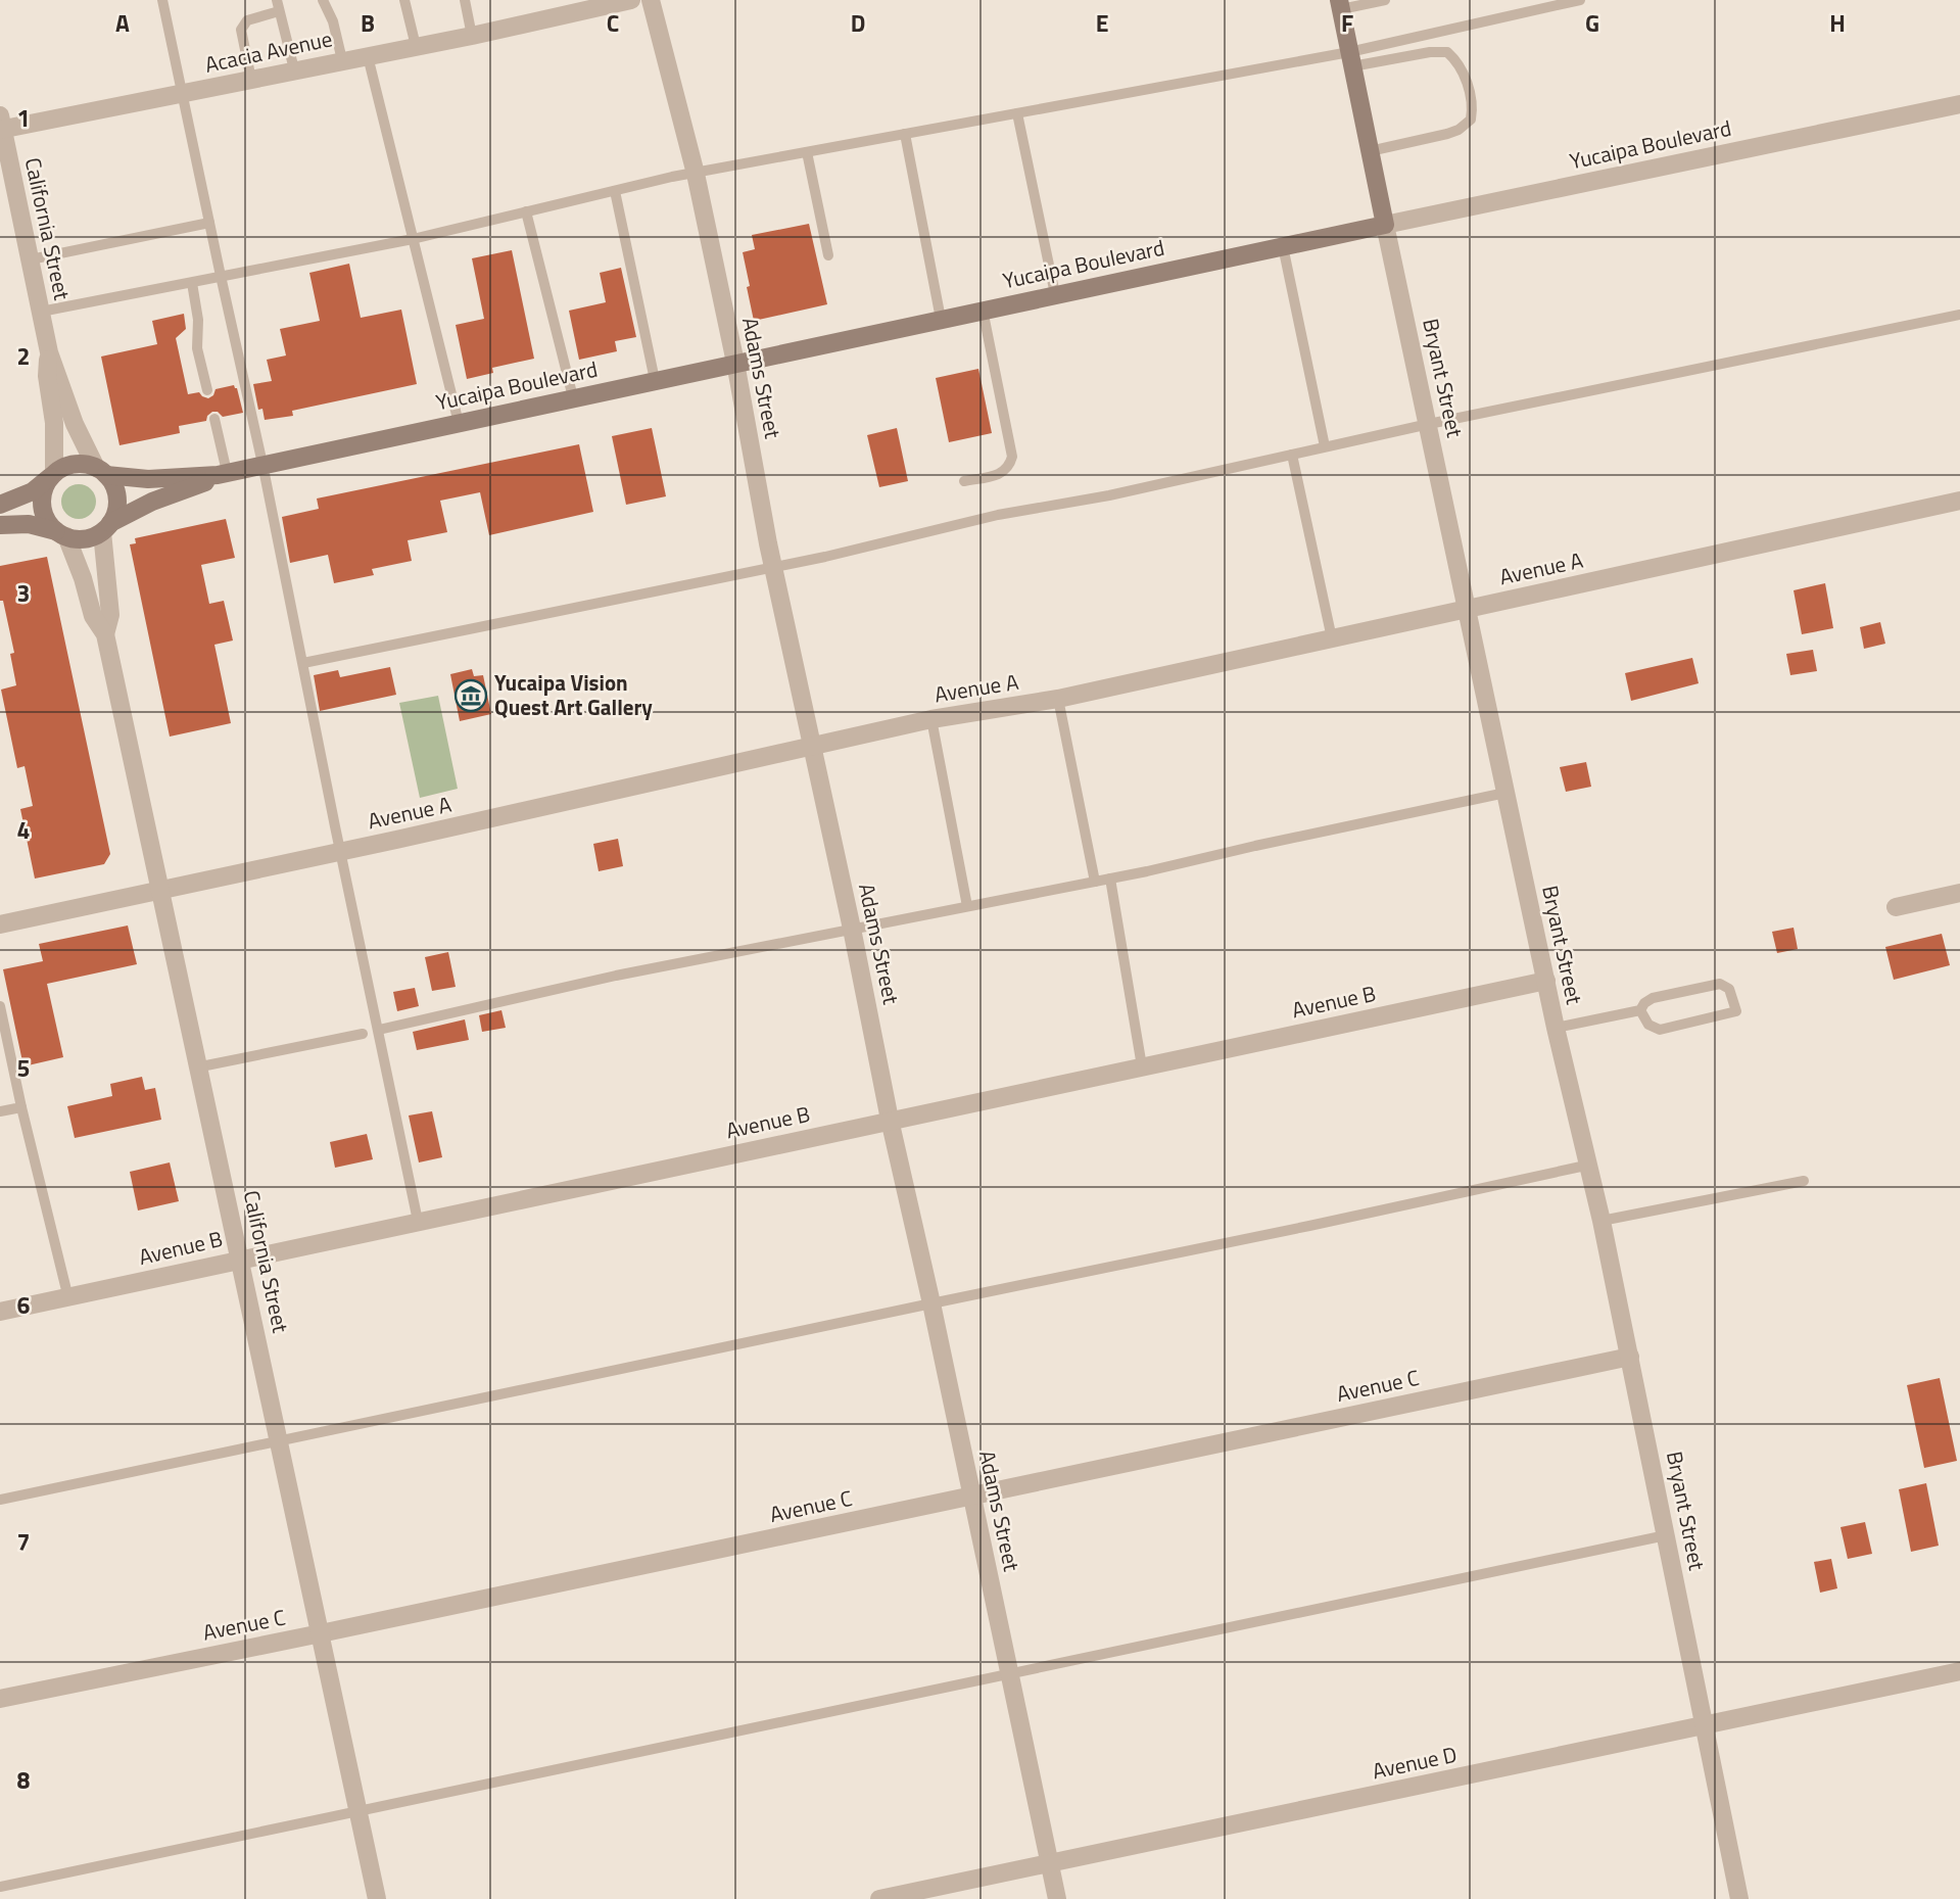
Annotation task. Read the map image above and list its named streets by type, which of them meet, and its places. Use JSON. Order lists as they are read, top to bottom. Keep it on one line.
{"streets":{"main road":["Yucaipa Boulevard","Bryant Street"],"street":["Acacia Avenue","California Street","Adams Street","Avenue A","Avenue B","Avenue C","Avenue D"]},"crossings":[["Acacia Avenue","California Street"],["Yucaipa Boulevard","California Street"],["Yucaipa Boulevard","Adams Street"],["Yucaipa Boulevard","Bryant Street"],["California Street","Avenue A"],["California Street","Avenue B"],["California Street","Avenue C"],["Adams Street","Avenue A"],["Adams Street","Avenue B"],["Adams Street","Avenue C"],["Adams Street","Avenue D"],["Bryant Street","Avenue A"],["Bryant Street","Avenue B"],["Bryant Street","Avenue C"],["Bryant Street","Avenue D"]],"places":{"museum":["Yucaipa Vision Quest Art Gallery"]},"grid":{"columns":["A","B","C","D","E","F","G","H"],"rows":["1","2","3","4","5","6","7","8"]}}
